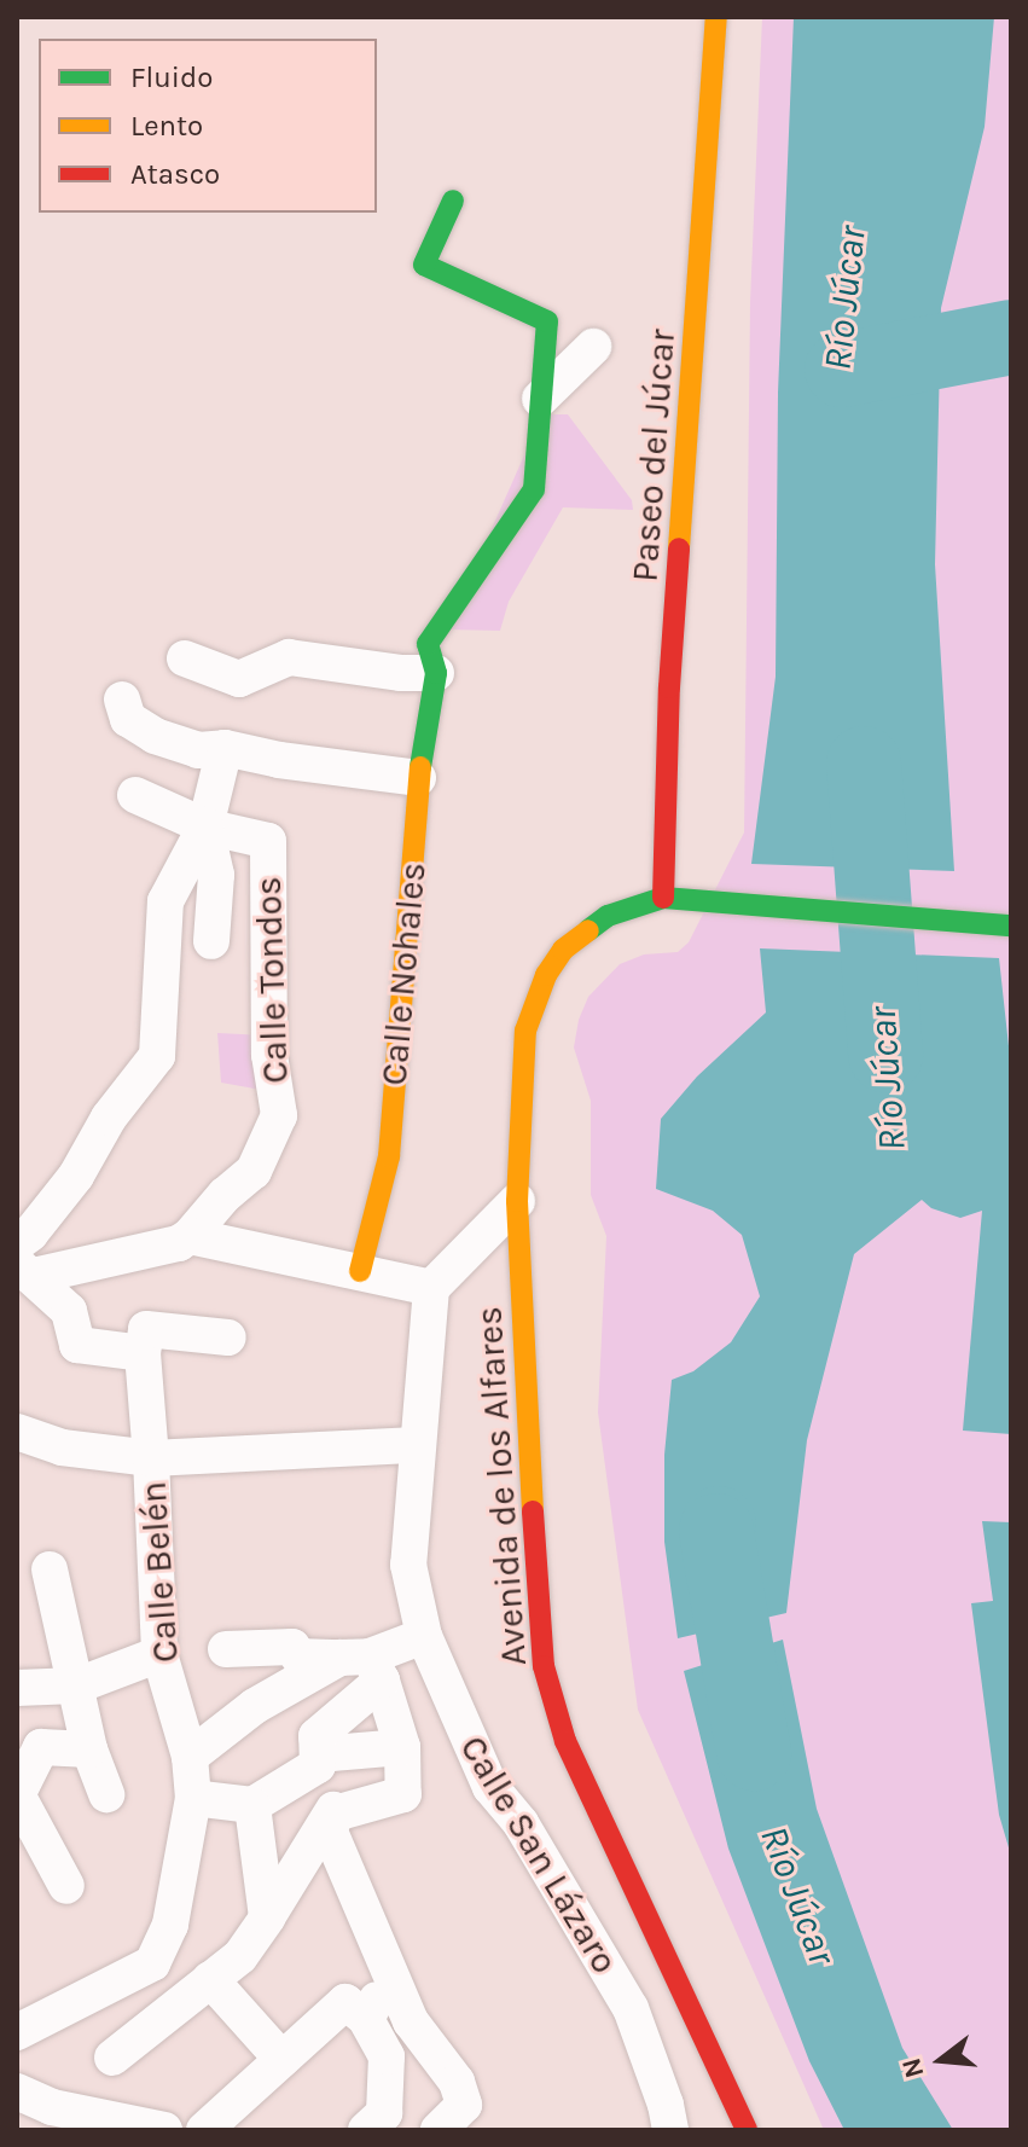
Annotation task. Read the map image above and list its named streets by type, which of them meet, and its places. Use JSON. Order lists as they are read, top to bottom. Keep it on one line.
{"streets":{"street":["Paseo del Júcar","Calle Nohales","Calle Tondos","Avenida de los Alfares","Calle Belén","Calle San Lázaro"]},"crossings":[["Calle Belén","Calle San Lázaro"]],"water":["Río Júcar"],"legend":["Fluido","Lento","Atasco"],"north":"left"}
